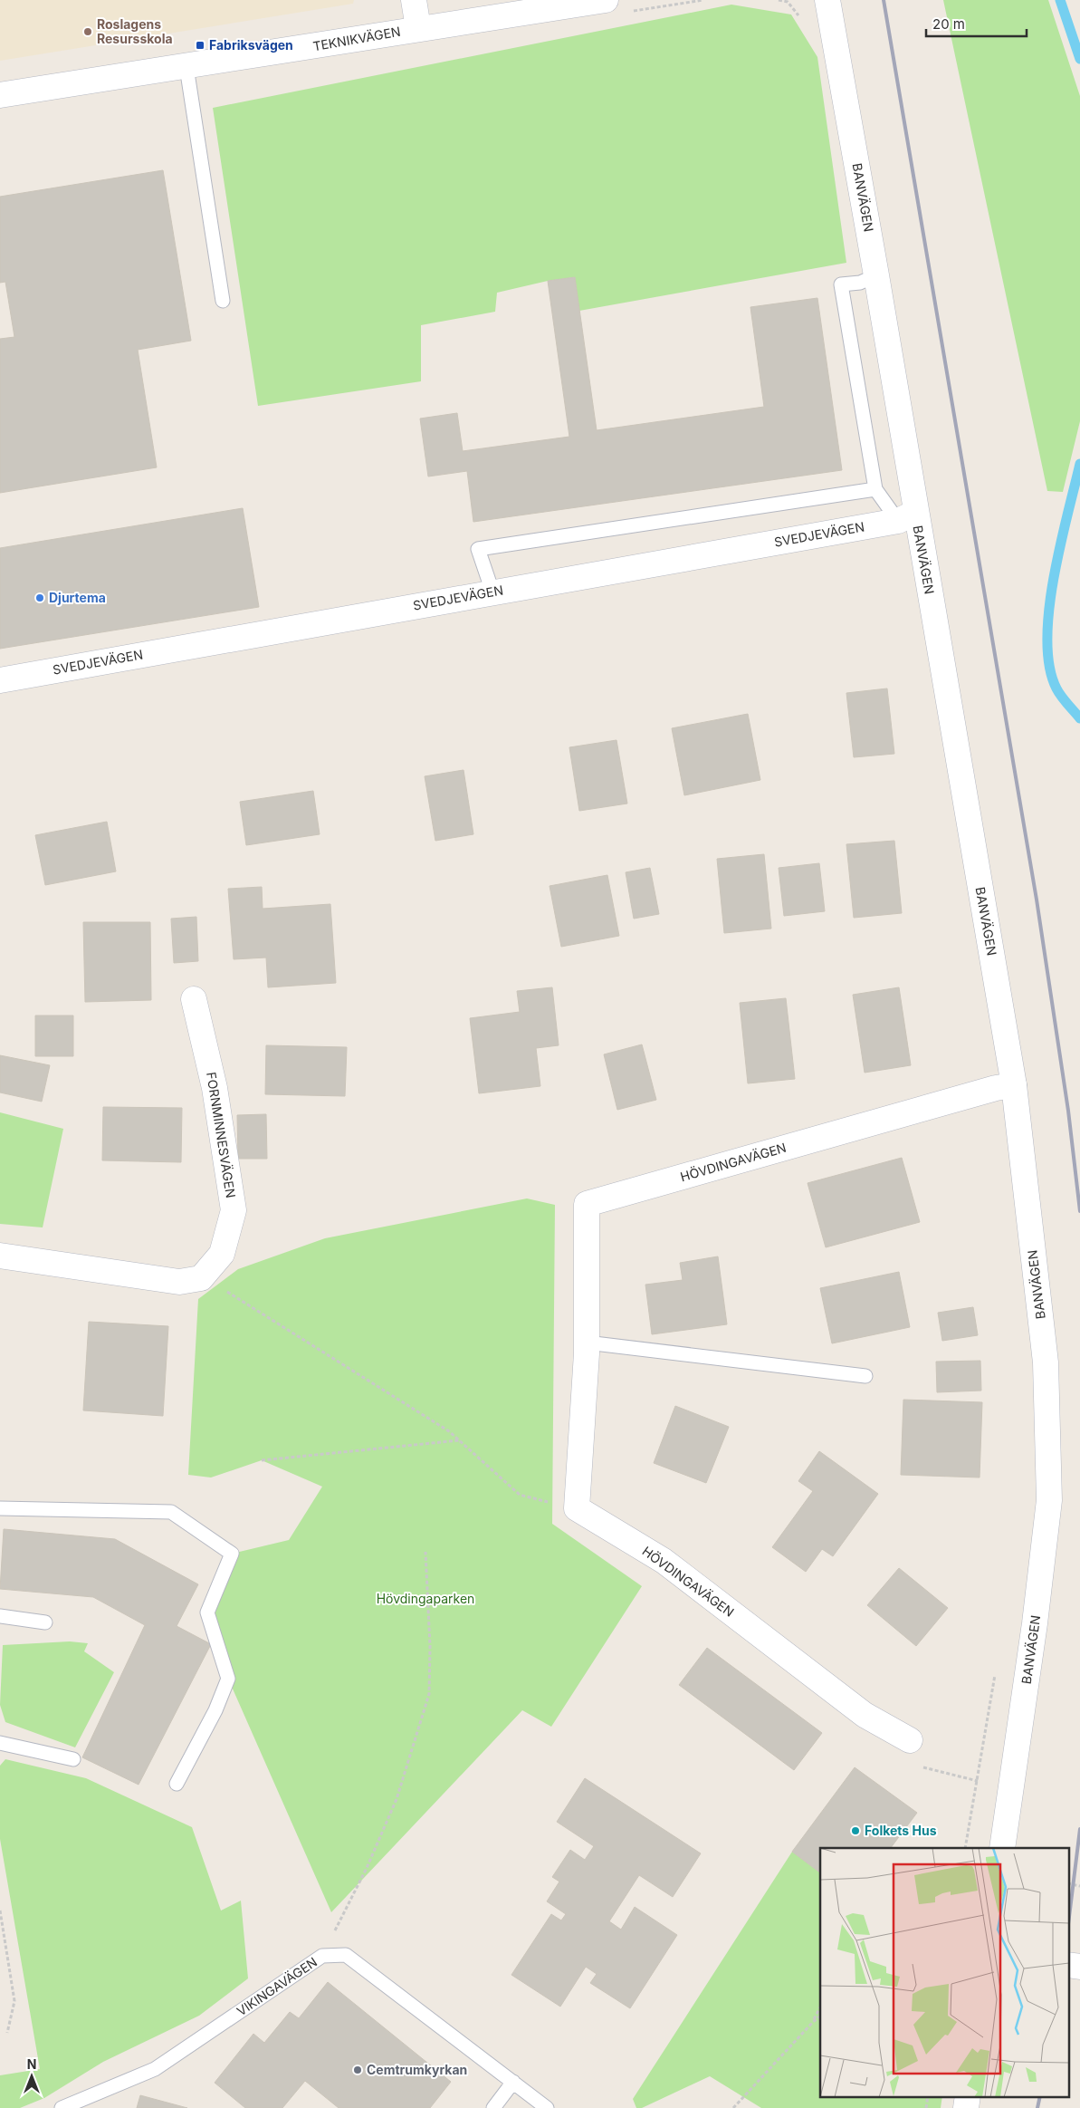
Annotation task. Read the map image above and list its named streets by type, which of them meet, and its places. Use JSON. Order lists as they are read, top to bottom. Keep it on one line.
{"streets":{"street":["TEKNIKVÄGEN","BANVÄGEN","SVEDJEVÄGEN","FORNMINNESVÄGEN","HÖVDINGAVÄGEN"],"lane":["VIKINGAVÄGEN"]},"crossings":[["BANVÄGEN","SVEDJEVÄGEN"],["BANVÄGEN","HÖVDINGAVÄGEN"]],"parks":["Hövdingaparken"],"places":{"other":["Roslagens Resursskola","Djurtema","Folkets Hus","Cemtrumkyrkan"],"transit":["Fabriksvägen"]},"scale_bar":"20 m","north":"top"}
